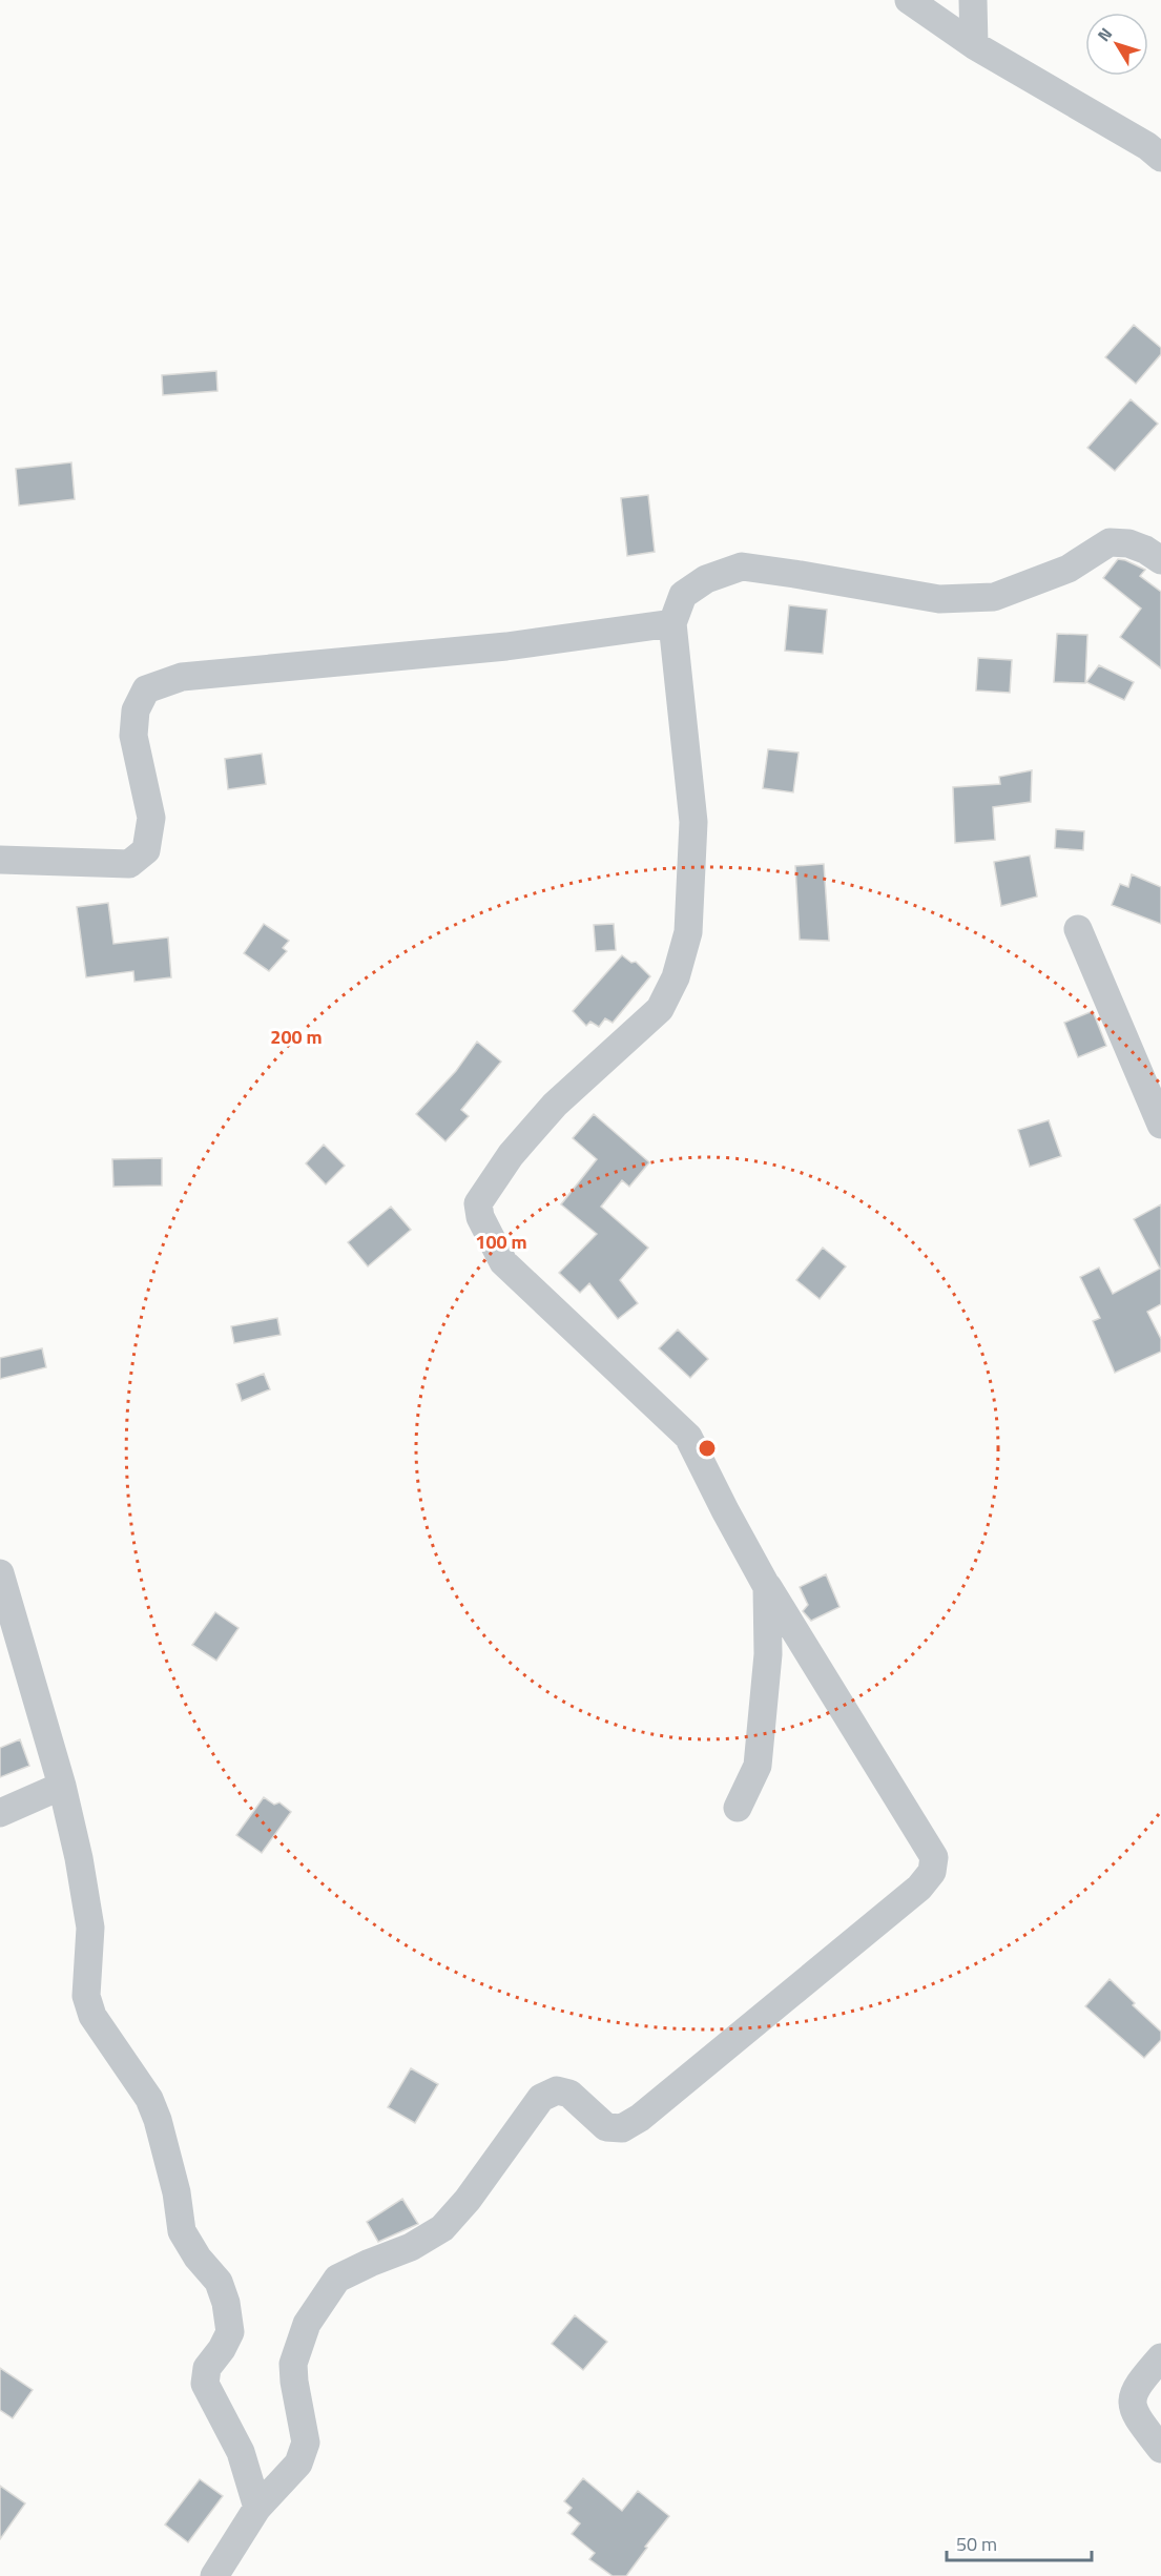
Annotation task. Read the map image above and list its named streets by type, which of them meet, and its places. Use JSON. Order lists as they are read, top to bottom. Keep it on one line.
{"scale_bar":"50 m","north":"top left","rings":["200 m","100 m"]}
